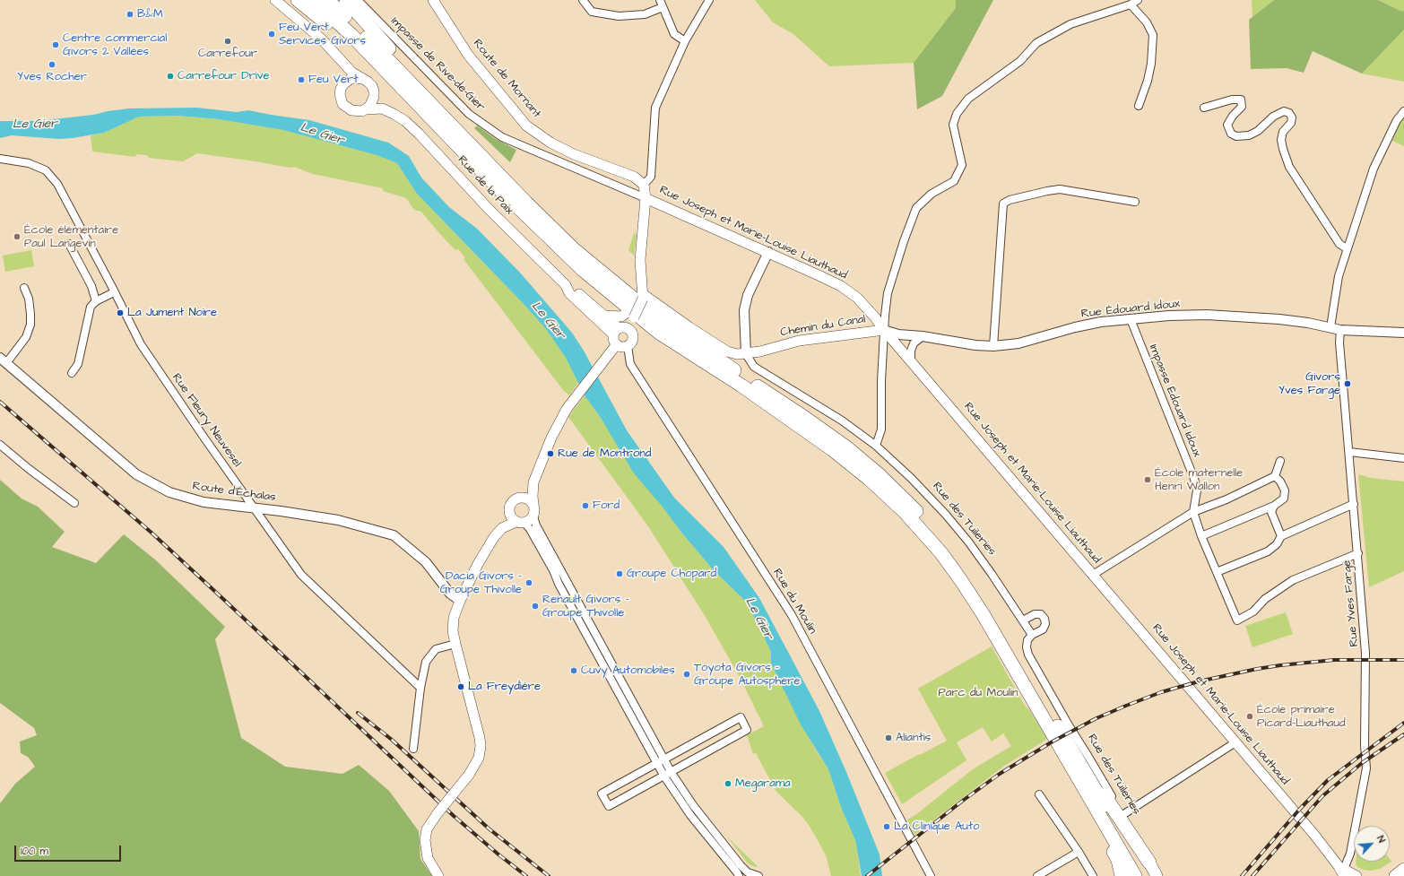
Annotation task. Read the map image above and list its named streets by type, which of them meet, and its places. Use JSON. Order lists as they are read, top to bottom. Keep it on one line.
{"streets":{"main road":["Route de Mornant","Rue de la Paix","Rue Joseph et Marie-Louise Liauthaud","Chemin du Canal"],"street":["Impasse de Rive-de-Gier","Rue Édouard Idoux","Impasse Édouard Idoux","Rue Fleury Neuvesel","Route d'Échalas","Rue des Tuileries","Rue du Moulin","Rue Yves Farge"]},"crossings":[["Impasse de Rive-de-Gier","Rue Joseph et Marie-Louise Liauthaud"],["Rue de la Paix","Rue du Moulin"],["Rue Joseph et Marie-Louise Liauthaud","Rue Édouard Idoux"],["Rue Joseph et Marie-Louise Liauthaud","Chemin du Canal"],["Rue Joseph et Marie-Louise Liauthaud","Rue Yves Farge"],["Rue Édouard Idoux","Chemin du Canal"],["Rue Édouard Idoux","Impasse Édouard Idoux"],["Rue Édouard Idoux","Rue Yves Farge"],["Chemin du Canal","Rue des Tuileries"],["Rue Fleury Neuvesel","Route d'Échalas"]],"water":["Le Gier"],"parks":["Parc du Moulin"],"places":["B&M","Feu Vert Services Givors","Carrefour","Centre commercial Givors 2 Vallées","Yves Rocher","Carrefour Drive","Feu Vert","École élémentaire Paul Langevin","La Jument Noire","Givors Yves Farge","Rue de Montrond","École maternelle Henri Wallon","Ford","Groupe Chopard","Dacia Givors - Groupe Thivolle","Renault Givors - Groupe Thivolle","Cuvy Automobiles","Toyota Givors - Groupe Autosphere","La Freydière","École primaire Picard-Liauthaud","Aliantis","Megarama","La Clinique Auto"],"scale_bar":"100 m","north":"top right"}
